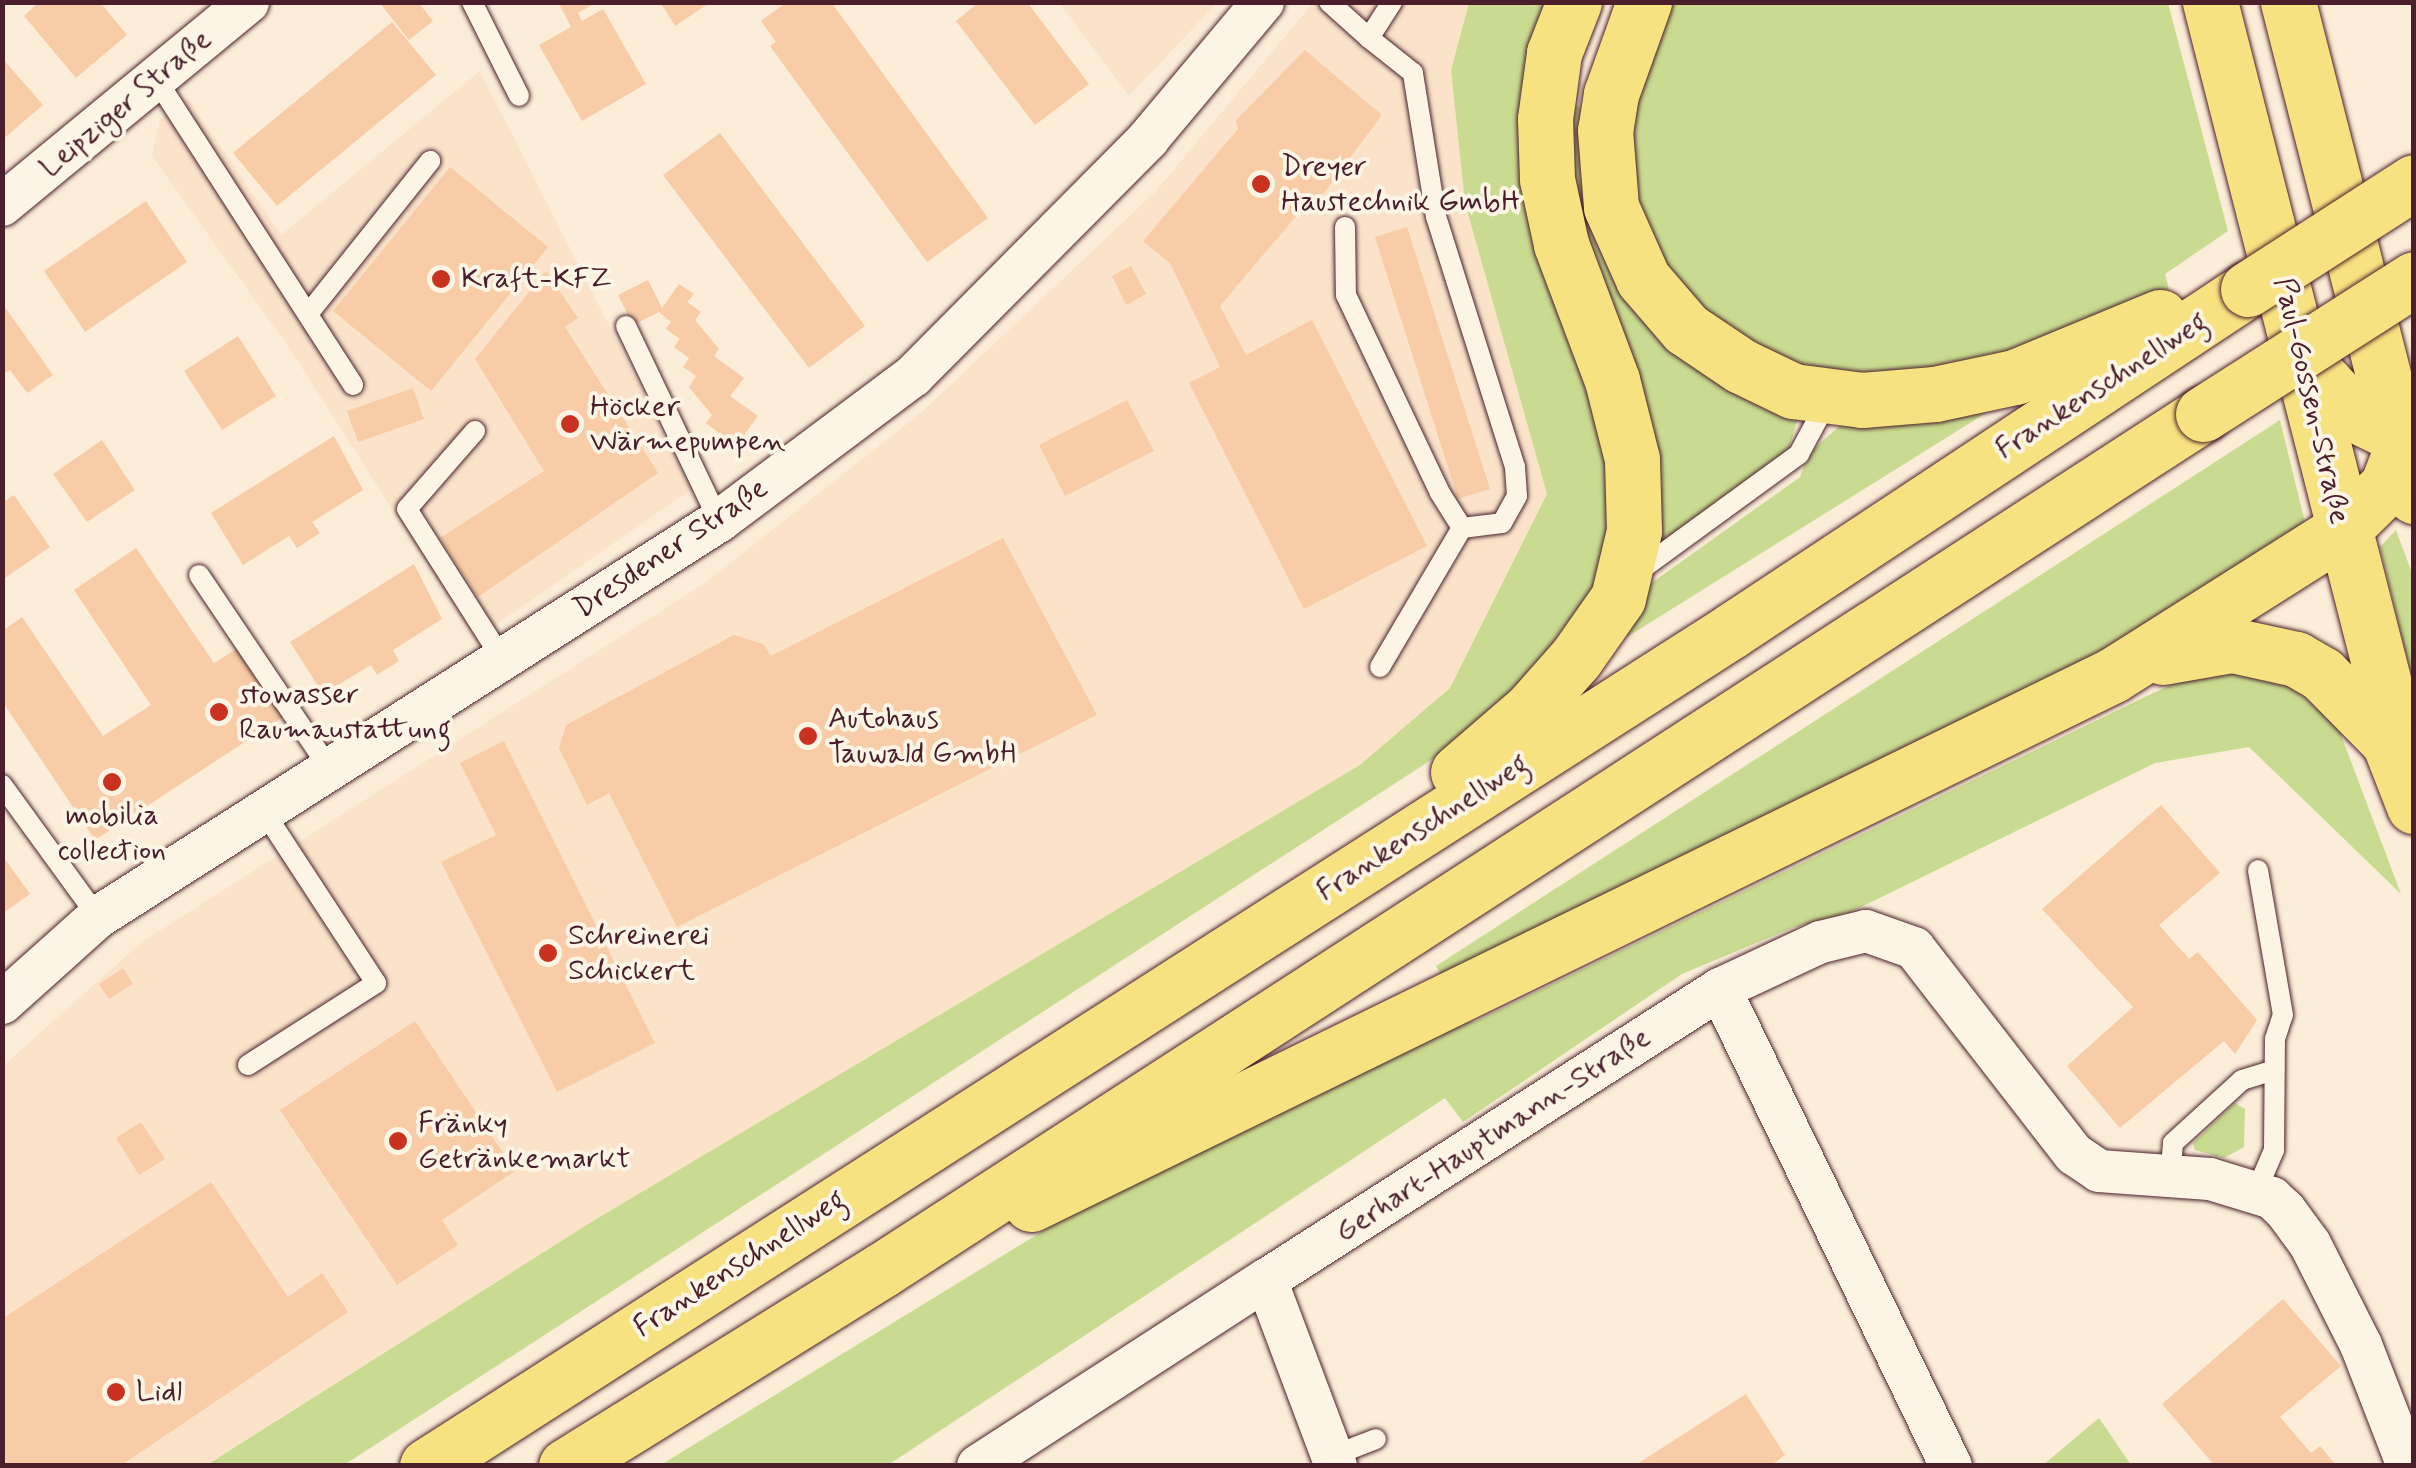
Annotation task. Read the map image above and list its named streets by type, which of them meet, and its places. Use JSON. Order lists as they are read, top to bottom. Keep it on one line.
{"streets":{"main road":["Frankenschnellweg","Paul-Gossen-Straße"],"street":["Leipziger Straße","Dresdener Straße","Gerhart-Hauptmann-Straße"]},"places":["Dreyer Haustechnik GmbH","Kraft-KFZ","Höcker Wärmepumpen","stowasser Raumaustattung","Autohaus Tauwald GmbH","mobilia collection","Schreinerei Schickert","Fränky Getränkemarkt","Lidl"]}
